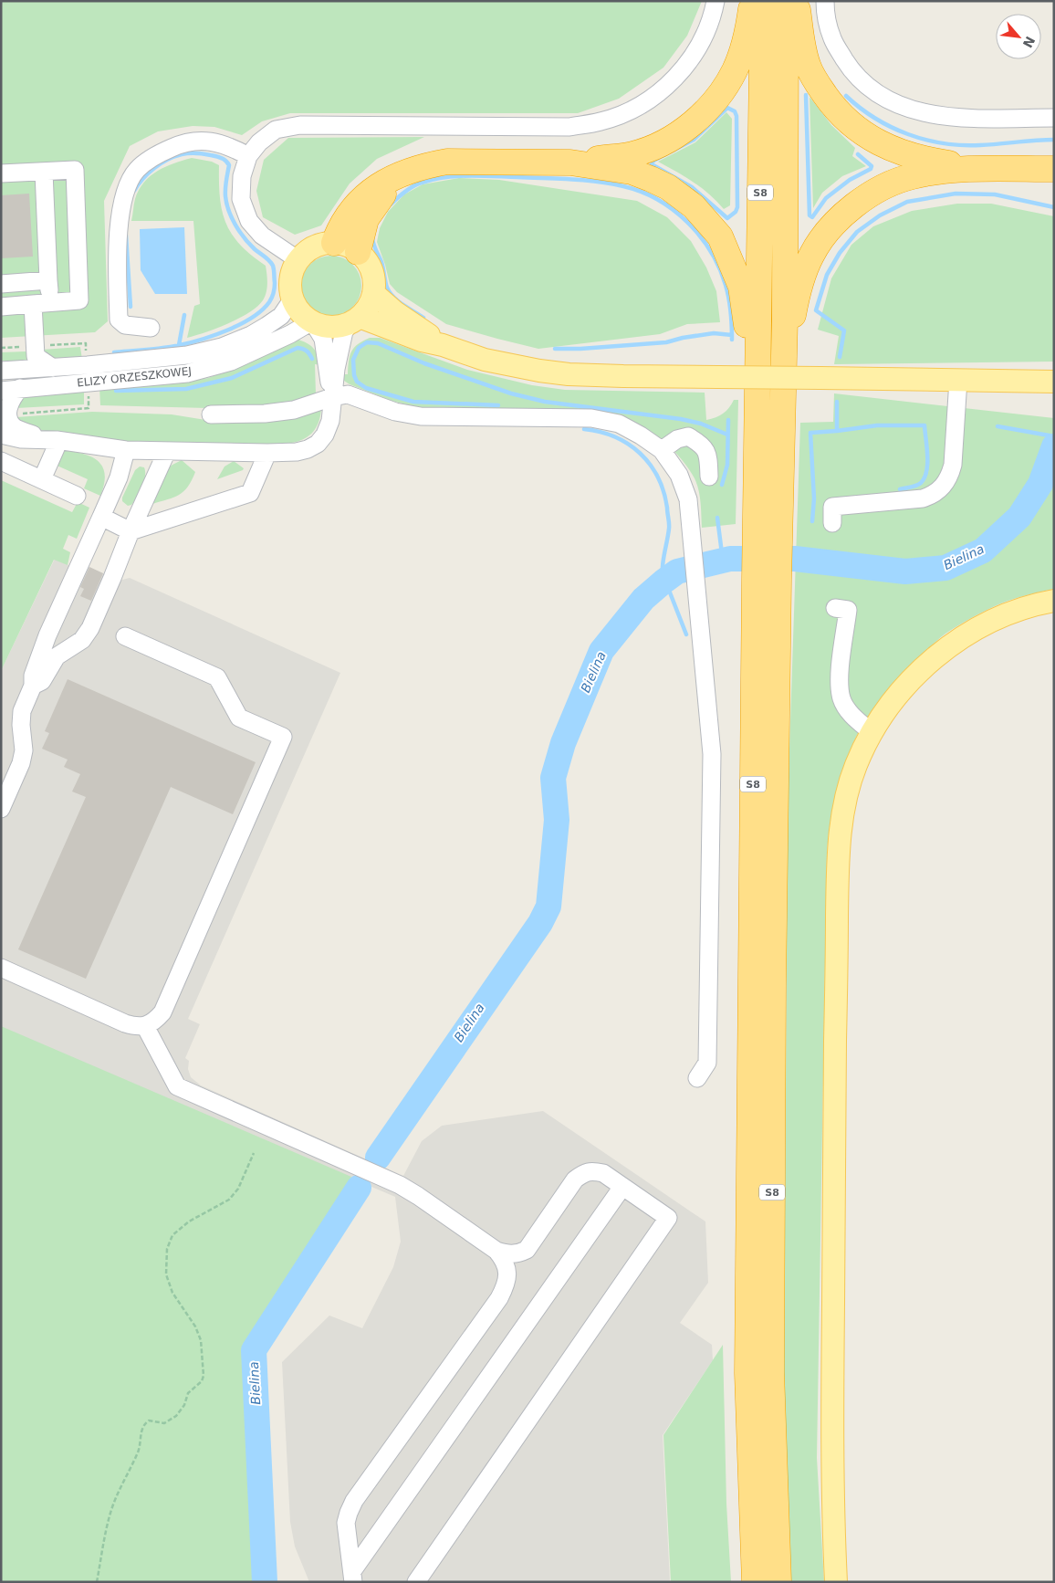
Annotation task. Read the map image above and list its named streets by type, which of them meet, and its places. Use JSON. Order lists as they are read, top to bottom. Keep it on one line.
{"streets":{"highway":["S8"],"street":["ELIZY ORZESZKOWEJ"]},"water":["Bielina"],"north":"bottom right"}
